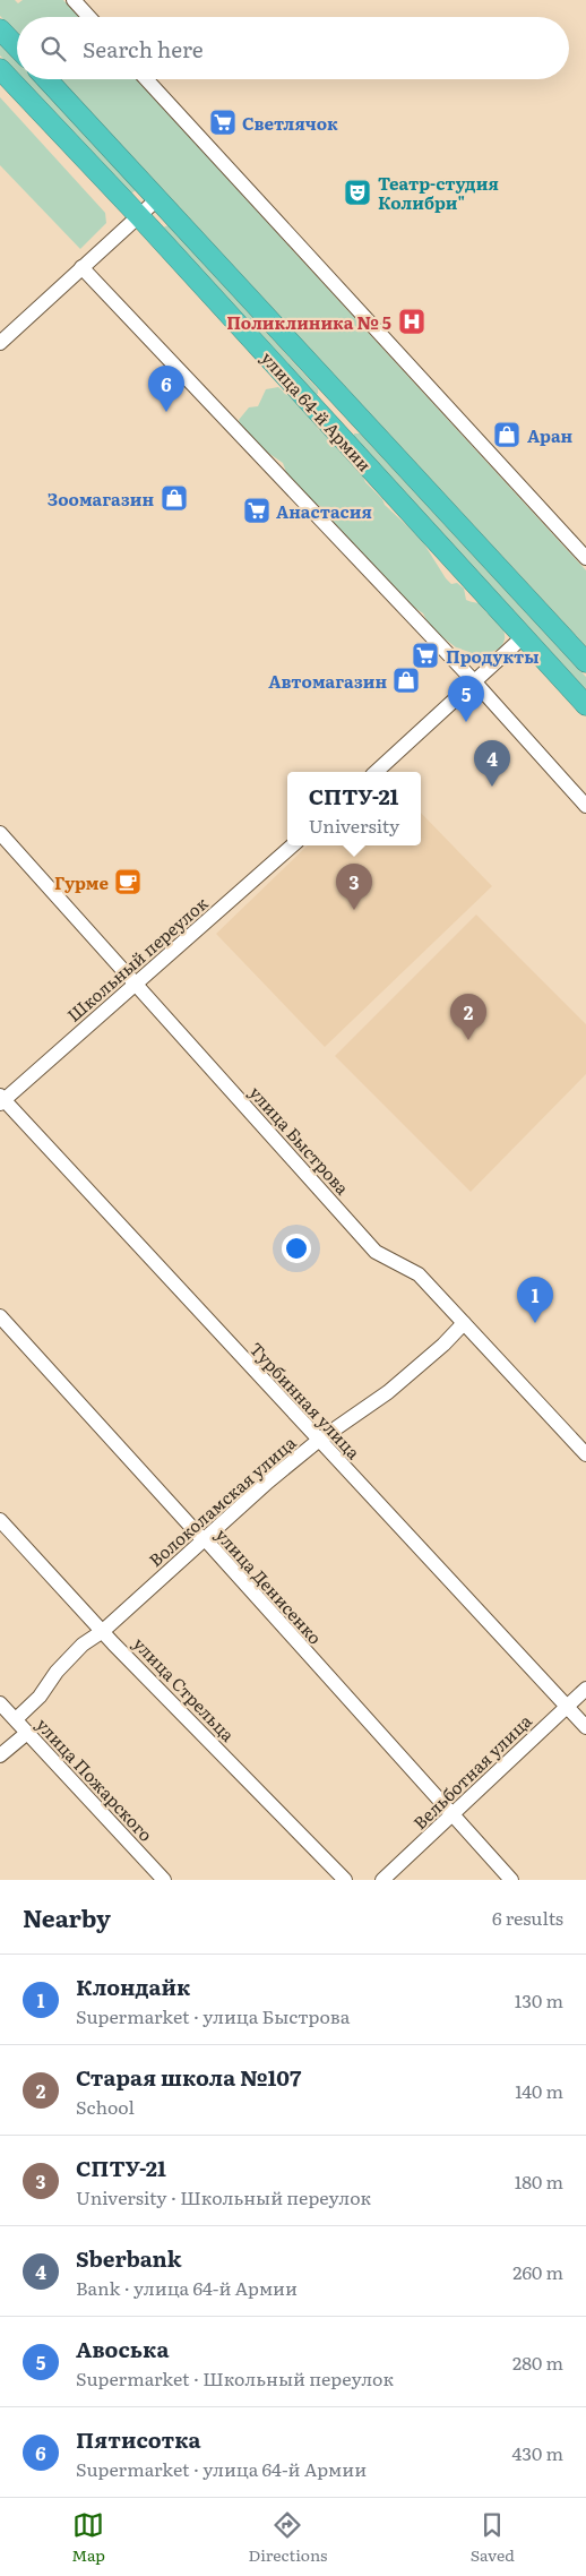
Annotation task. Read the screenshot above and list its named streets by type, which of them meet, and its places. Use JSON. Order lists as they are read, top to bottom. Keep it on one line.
{"streets":{"highway":["улица 64-й Армии"],"street":["Школьный переулок","улица Быстрова","Турбинная улица","Волоколамская улица","улица Денисенко","улица Стрельца","Вельботная улица","улица Пожарского"]},"crossings":[["Школьный переулок","улица Быстрова"],["Школьный переулок","Турбинная улица"],["улица Быстрова","Волоколамская улица"],["Турбинная улица","Волоколамская улица"],["Турбинная улица","Вельботная улица"],["Волоколамская улица","улица Денисенко"],["Волоколамская улица","улица Стрельца"],["Волоколамская улица","улица Пожарского"],["улица Денисенко","Вельботная улица"]],"places":{"supermarket":["Светлячок","Анастасия","Продукты"],"theatre":["Театр-студия Колибри\""],"hospital":["Поликлиника № 5"],"shop":["Аран","Зоомагазин","Автомагазин"],"cafe":["Гурме"]},"page":{"search":"Search here","pins":["6","5","4","3","2","1"],"popup":["СПТУ-21","University"],"heading":["Nearby","6 results"],"list":[{"mark":"1","name":"Клондайк","note":"Supermarket · улица Быстрова","value":"130 m"},{"mark":"2","name":"Старая школа №107","note":"School","value":"140 m"},{"mark":"3","name":"СПТУ-21","note":"University · Школьный переулок","value":"180 m"},{"mark":"4","name":"Sberbank","note":"Bank · улица 64-й Армии","value":"260 m"},{"mark":"5","name":"Авоська","note":"Supermarket · Школьный переулок","value":"280 m"},{"mark":"6","name":"Пятисотка","note":"Supermarket · улица 64-й Армии","value":"430 m"}],"nav":["Map","Directions","Saved"]}}
